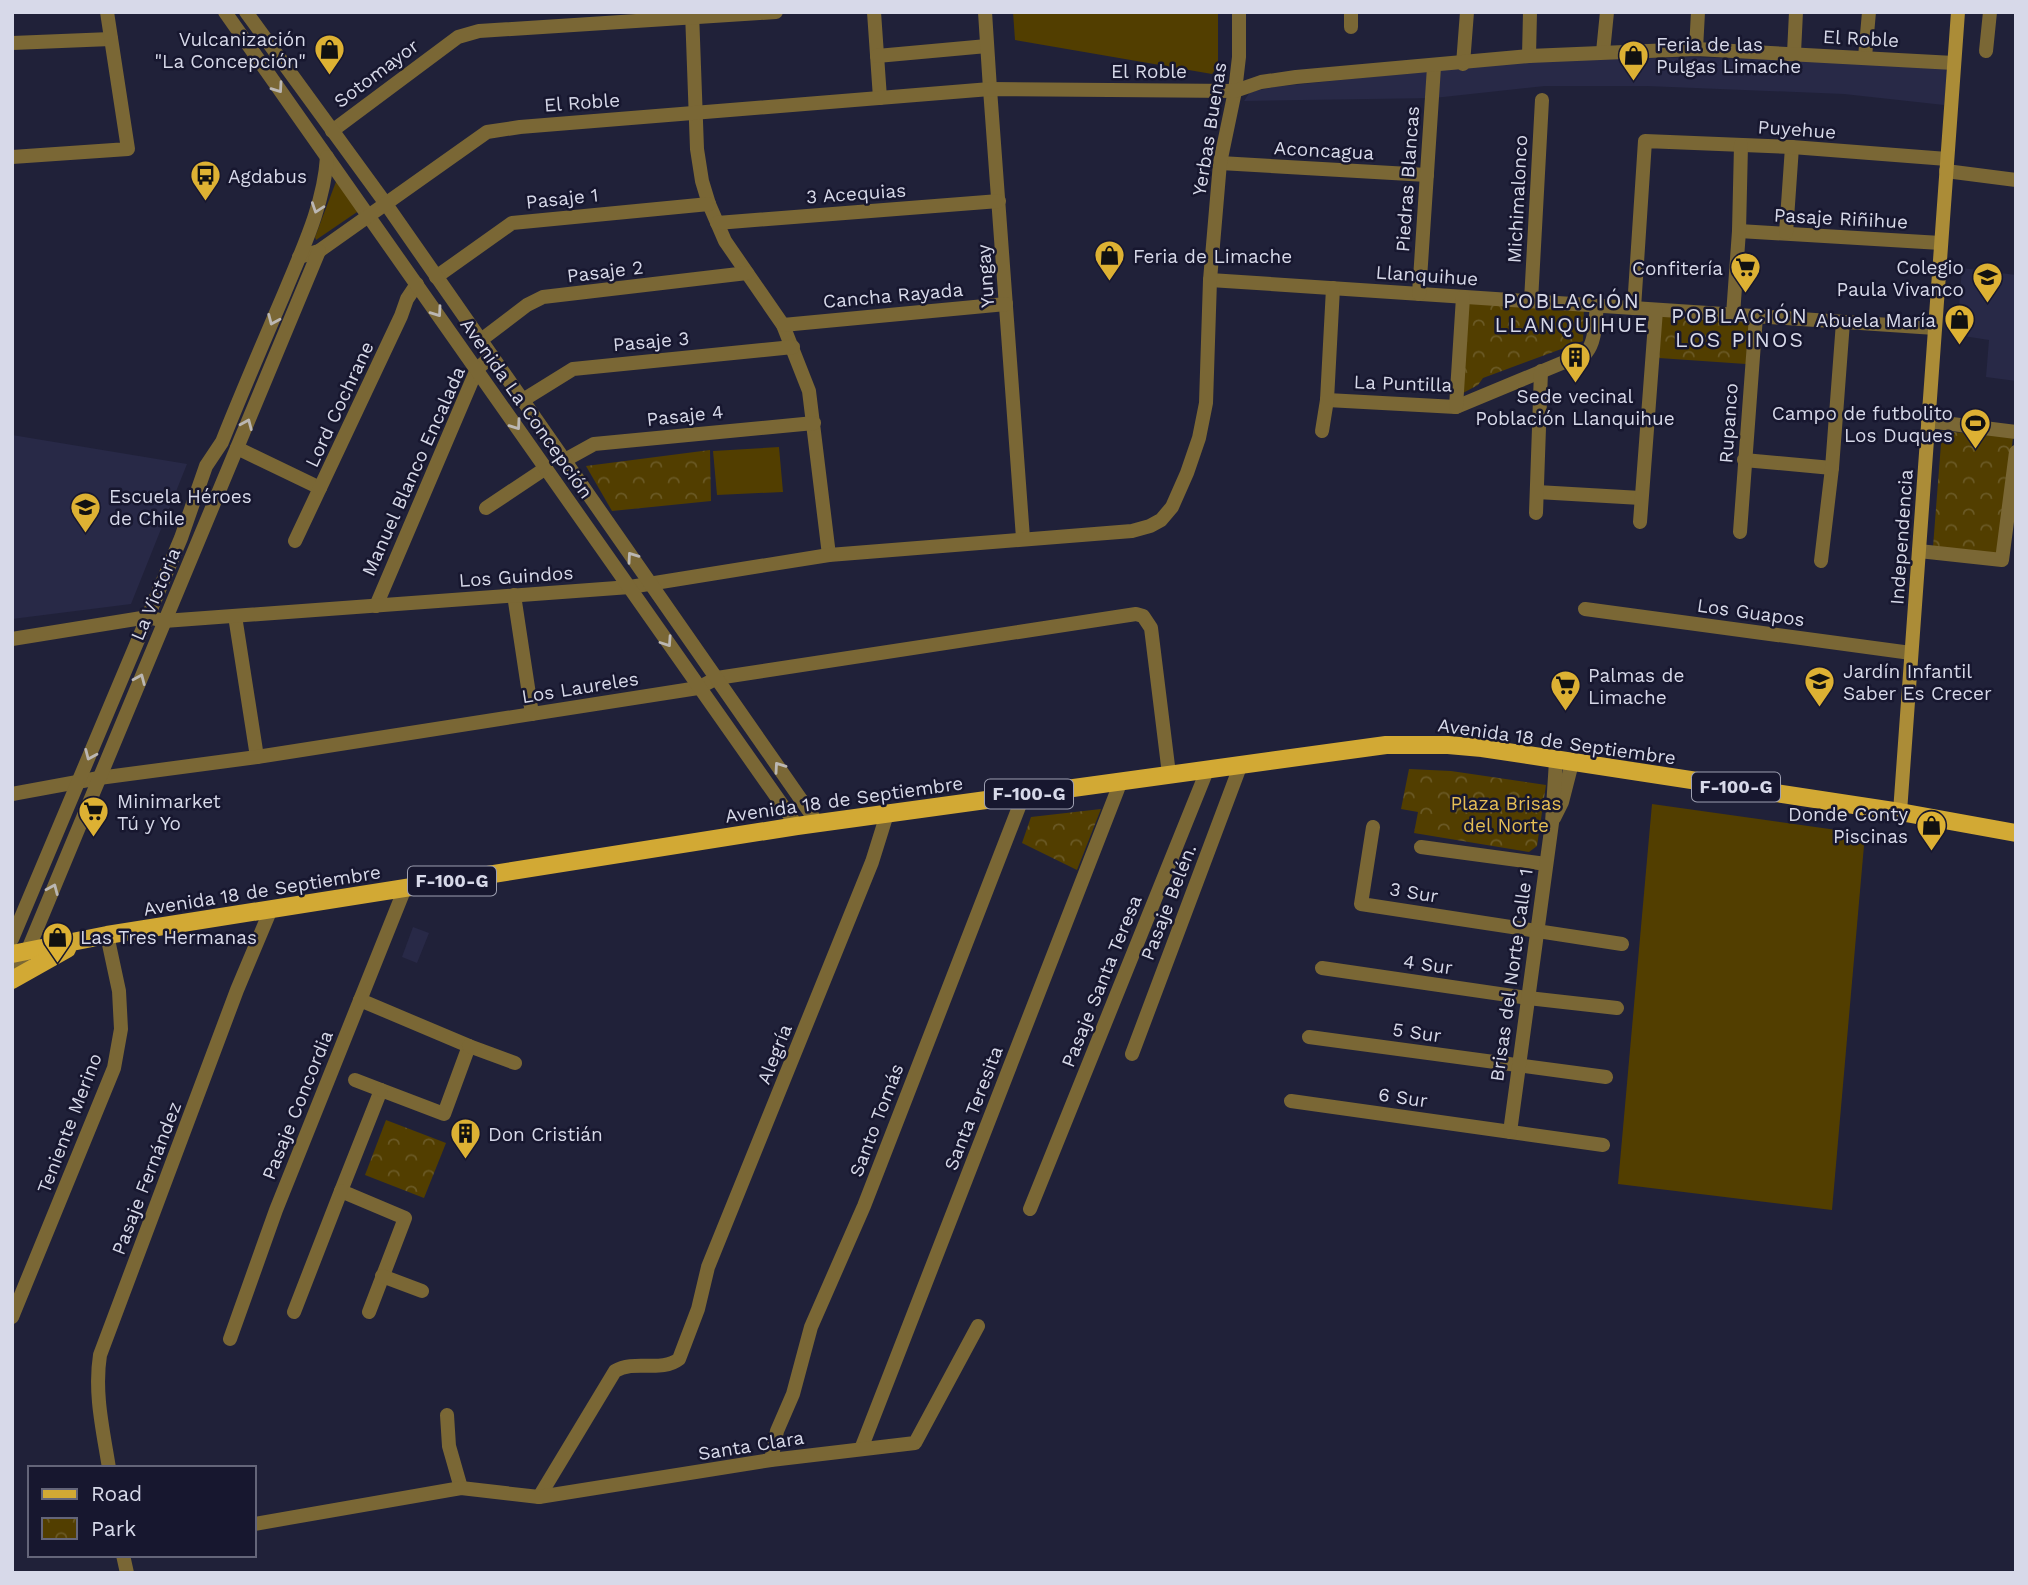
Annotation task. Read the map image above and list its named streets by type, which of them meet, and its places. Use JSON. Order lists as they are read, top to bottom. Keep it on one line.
{"streets":{"main road":["Independencia","Avenida 18 de Septiembre","F-100-G"],"street":["El Roble","Sotomayor","Yerbas Buenas","Puyehue","Aconcagua","Piedras Blancas","3 Acequias","Pasaje 1","Michimalonco","Pasaje Riñihue","Pasaje 2","Llanquihue","Yungay","Cancha Rayada","Pasaje 3","La Puntilla","Lord Cochrane","Avenida La Concepción","Pasaje 4","Rupanco","Manuel Blanco Encalada","Los Guindos","La Victoria","Los Guapos","Los Laureles","3 Sur","Pasaje Belén.","4 Sur","Brisas del Norte Calle 1","Pasaje Santa Teresa","5 Sur","Alegría","6 Sur","Pasaje Concordia","Santa Teresita","Santo Tomás","Teniente Merino","Pasaje Fernández","Santa Clara"]},"crossings":[["El Roble","Yerbas Buenas"],["El Roble","Piedras Blancas"],["El Roble","Yungay"],["El Roble","Avenida La Concepción"],["El Roble","Independencia"],["Sotomayor","Avenida La Concepción"],["Yerbas Buenas","Aconcagua"],["Yerbas Buenas","Llanquihue"],["Yerbas Buenas","Yungay"],["Yerbas Buenas","Los Guindos"],["Puyehue","Llanquihue"],["Puyehue","Independencia"],["Aconcagua","Piedras Blancas"],["Piedras Blancas","Llanquihue"],["3 Acequias","Yungay"],["Pasaje 1","Avenida La Concepción"],["Michimalonco","Llanquihue"],["Pasaje Riñihue","Independencia"],["Pasaje 2","Avenida La Concepción"],["Llanquihue","La Puntilla"],["Llanquihue","Rupanco"],["Llanquihue","Independencia"],["Yungay","Cancha Rayada"],["Yungay","Los Guindos"],["Pasaje 3","Avenida La Concepción"],["Lord Cochrane","Avenida La Concepción"],["Avenida La Concepción","Pasaje 4"],["Avenida La Concepción","Manuel Blanco Encalada"],["Avenida La Concepción","Los Guindos"],["Avenida La Concepción","La Victoria"],["Avenida La Concepción","Los Laureles"],["Avenida La Concepción","Avenida 18 de Septiembre"],["Manuel Blanco Encalada","Los Guindos"],["Independencia","Los Guapos"],["Independencia","Avenida 18 de Septiembre"],["Los Guindos","La Victoria"],["La Victoria","Los Laureles"],["La Victoria","Avenida 18 de Septiembre"],["Los Laureles","Avenida 18 de Septiembre"],["Avenida 18 de Septiembre","Pasaje Belén."],["Avenida 18 de Septiembre","Brisas del Norte Calle 1"],["Avenida 18 de Septiembre","Pasaje Santa Teresa"],["Avenida 18 de Septiembre","Alegría"],["Avenida 18 de Septiembre","Pasaje Concordia"],["Avenida 18 de Septiembre","Santa Teresita"],["Avenida 18 de Septiembre","Santo Tomás"],["Avenida 18 de Septiembre","Teniente Merino"],["Avenida 18 de Septiembre","Pasaje Fernández"],["3 Sur","Brisas del Norte Calle 1"],["4 Sur","Brisas del Norte Calle 1"],["Brisas del Norte Calle 1","5 Sur"],["Brisas del Norte Calle 1","6 Sur"],["Alegría","Santa Clara"],["Santa Teresita","Santa Clara"],["Santo Tomás","Santa Clara"]],"districts":["POBLACIÓN LLANQUIHUE","POBLACIÓN LOS PINOS"],"parks":["Plaza Brisas del Norte"],"places":{"shop":["Vulcanización \"La Concepción\"","Feria de las Pulgas Limache","Feria de Limache","Abuela María","Donde Conty Piscinas","Las Tres Hermanas"],"bus stop":["Agdabus"],"supermarket":["Confitería","Palmas de Limache","Minimarket Tú y Yo"],"school or university":["Colegio Paula Vivanco","Escuela Héroes de Chile","Jardín Infantil Saber Es Crecer"],"building":["Sede vecinal Población Llanquihue","Don Cristián"],"sports":["Campo de futbolito Los Duques"]},"legend":["Road","Park"]}
